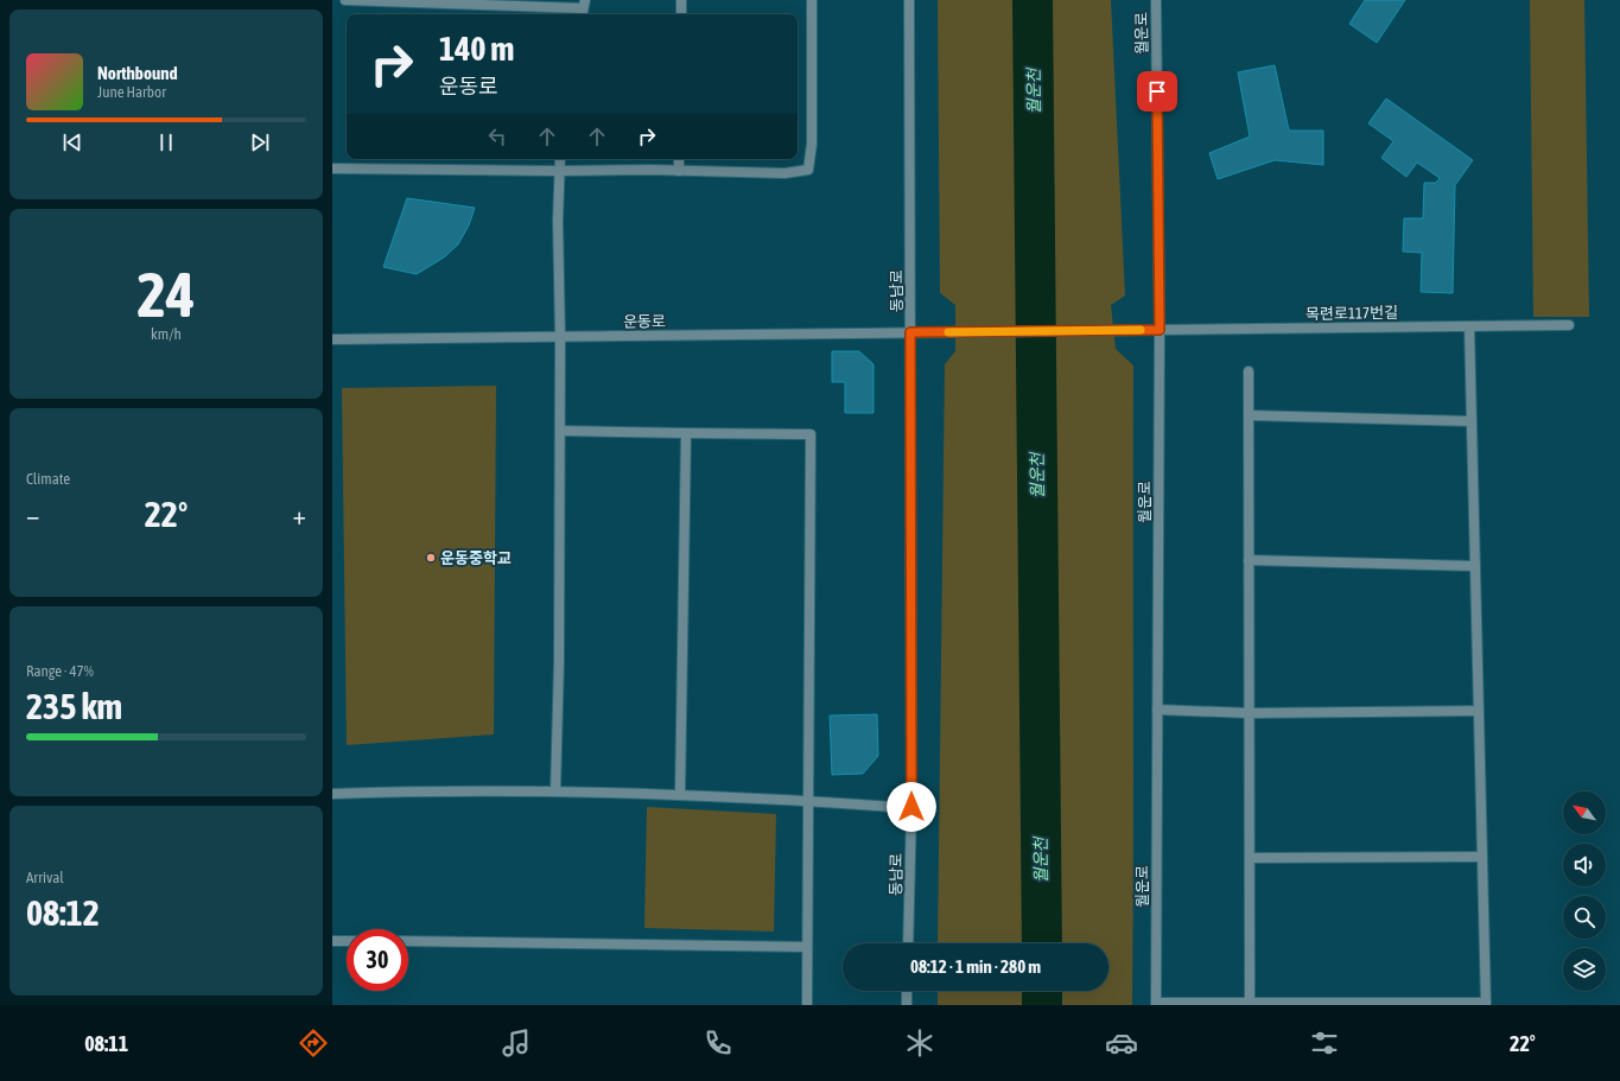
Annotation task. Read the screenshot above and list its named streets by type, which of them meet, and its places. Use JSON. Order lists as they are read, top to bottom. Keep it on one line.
{"streets":{"street":["월운로","동남로","목련로117번길","운동로"]},"crossings":[["월운로","목련로117번길"],["동남로","운동로"],["목련로117번길","운동로"]],"water":["월운천"],"places":["운동중학교"],"north":"top left","page":{"turn":["140 m","운동로"],"song":["Northbound","June Harbor"],"tile":[["24","km/h"],"Climate",["Range · 47%","235 km"],["Arrival","08:12"]],"heat":["−","22°","+"],"limit":"30","trip":"08:12 · 1 min · 280 m","tabs":["08:11","22°"]}}
